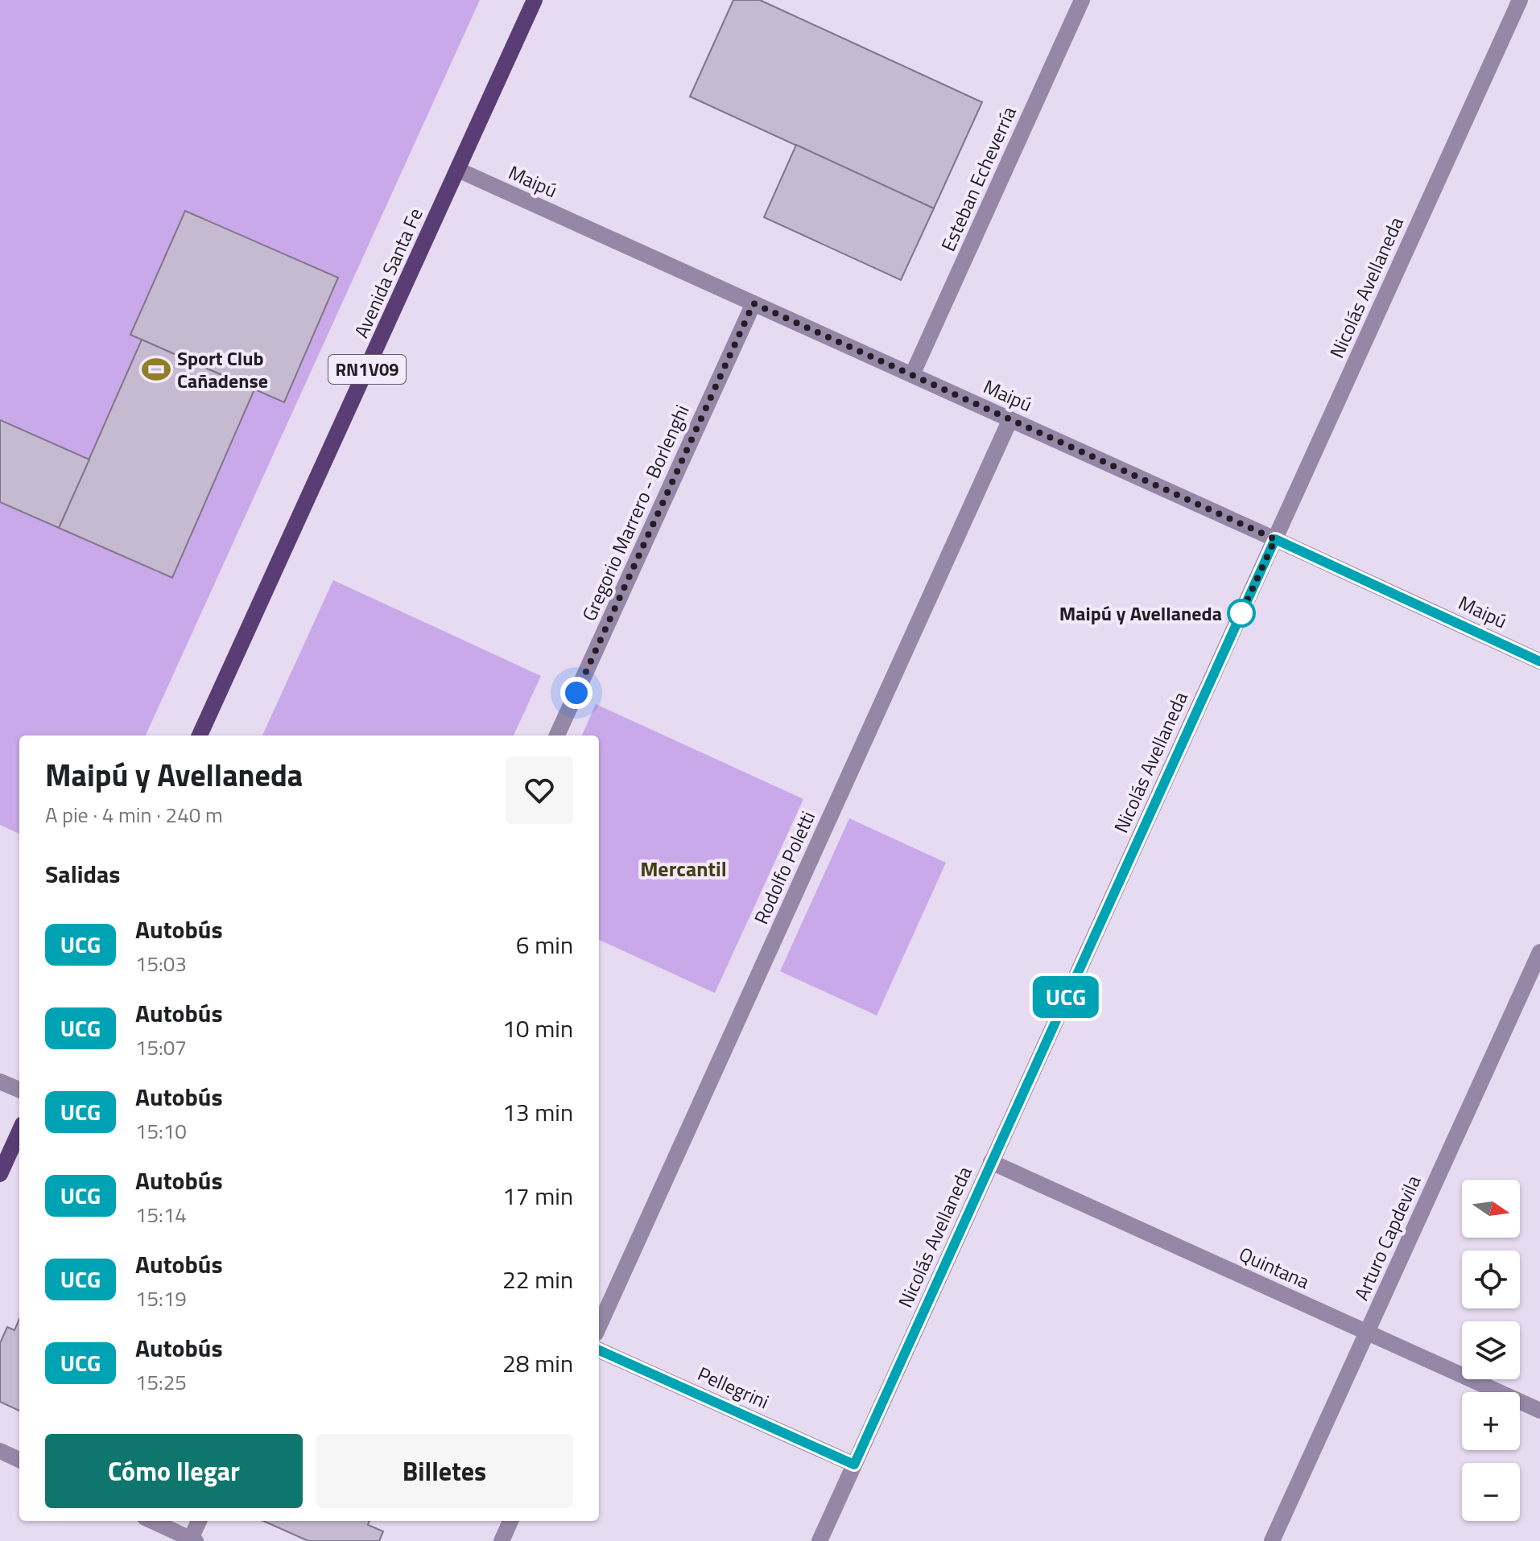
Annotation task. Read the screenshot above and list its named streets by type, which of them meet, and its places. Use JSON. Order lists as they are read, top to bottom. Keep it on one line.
{"streets":{"main road":["Avenida Santa Fe","RN1V09"],"street":["Esteban Echeverría","Maipú","Nicolás Avellaneda","Gregorio Marrero - Borlenghi","Rodolfo Poletti","Arturo Capdevila","Quintana","Pellegrini"]},"crossings":[["Esteban Echeverría","Maipú"],["Maipú","Avenida Santa Fe"],["Maipú","Nicolás Avellaneda"],["Maipú","Gregorio Marrero - Borlenghi"],["Maipú","Rodolfo Poletti"],["Nicolás Avellaneda","Quintana"],["Nicolás Avellaneda","Pellegrini"],["Arturo Capdevila","Quintana"]],"districts":["Mercantil"],"places":{"sports":["Sport Club Cañadense"],"other":["Maipú y Avellaneda"]},"lines":["bus line UCG"],"north":"right","page":{"on_map":"UCG","heading":[["Maipú y Avellaneda","A pie · 4 min · 240 m"],"Salidas"],"list":[{"mark":"UCG","name":"Autobús","note":"15:03","value":"6 min"},{"mark":"UCG","name":"Autobús","note":"15:07","value":"10 min"},{"mark":"UCG","name":"Autobús","note":"15:10","value":"13 min"},{"mark":"UCG","name":"Autobús","note":"15:14","value":"17 min"},{"mark":"UCG","name":"Autobús","note":"15:19","value":"22 min"},{"mark":"UCG","name":"Autobús","note":"15:25","value":"28 min"}],"map_buttons":["+","−"],"buttons":["Cómo llegar","Billetes"]}}
